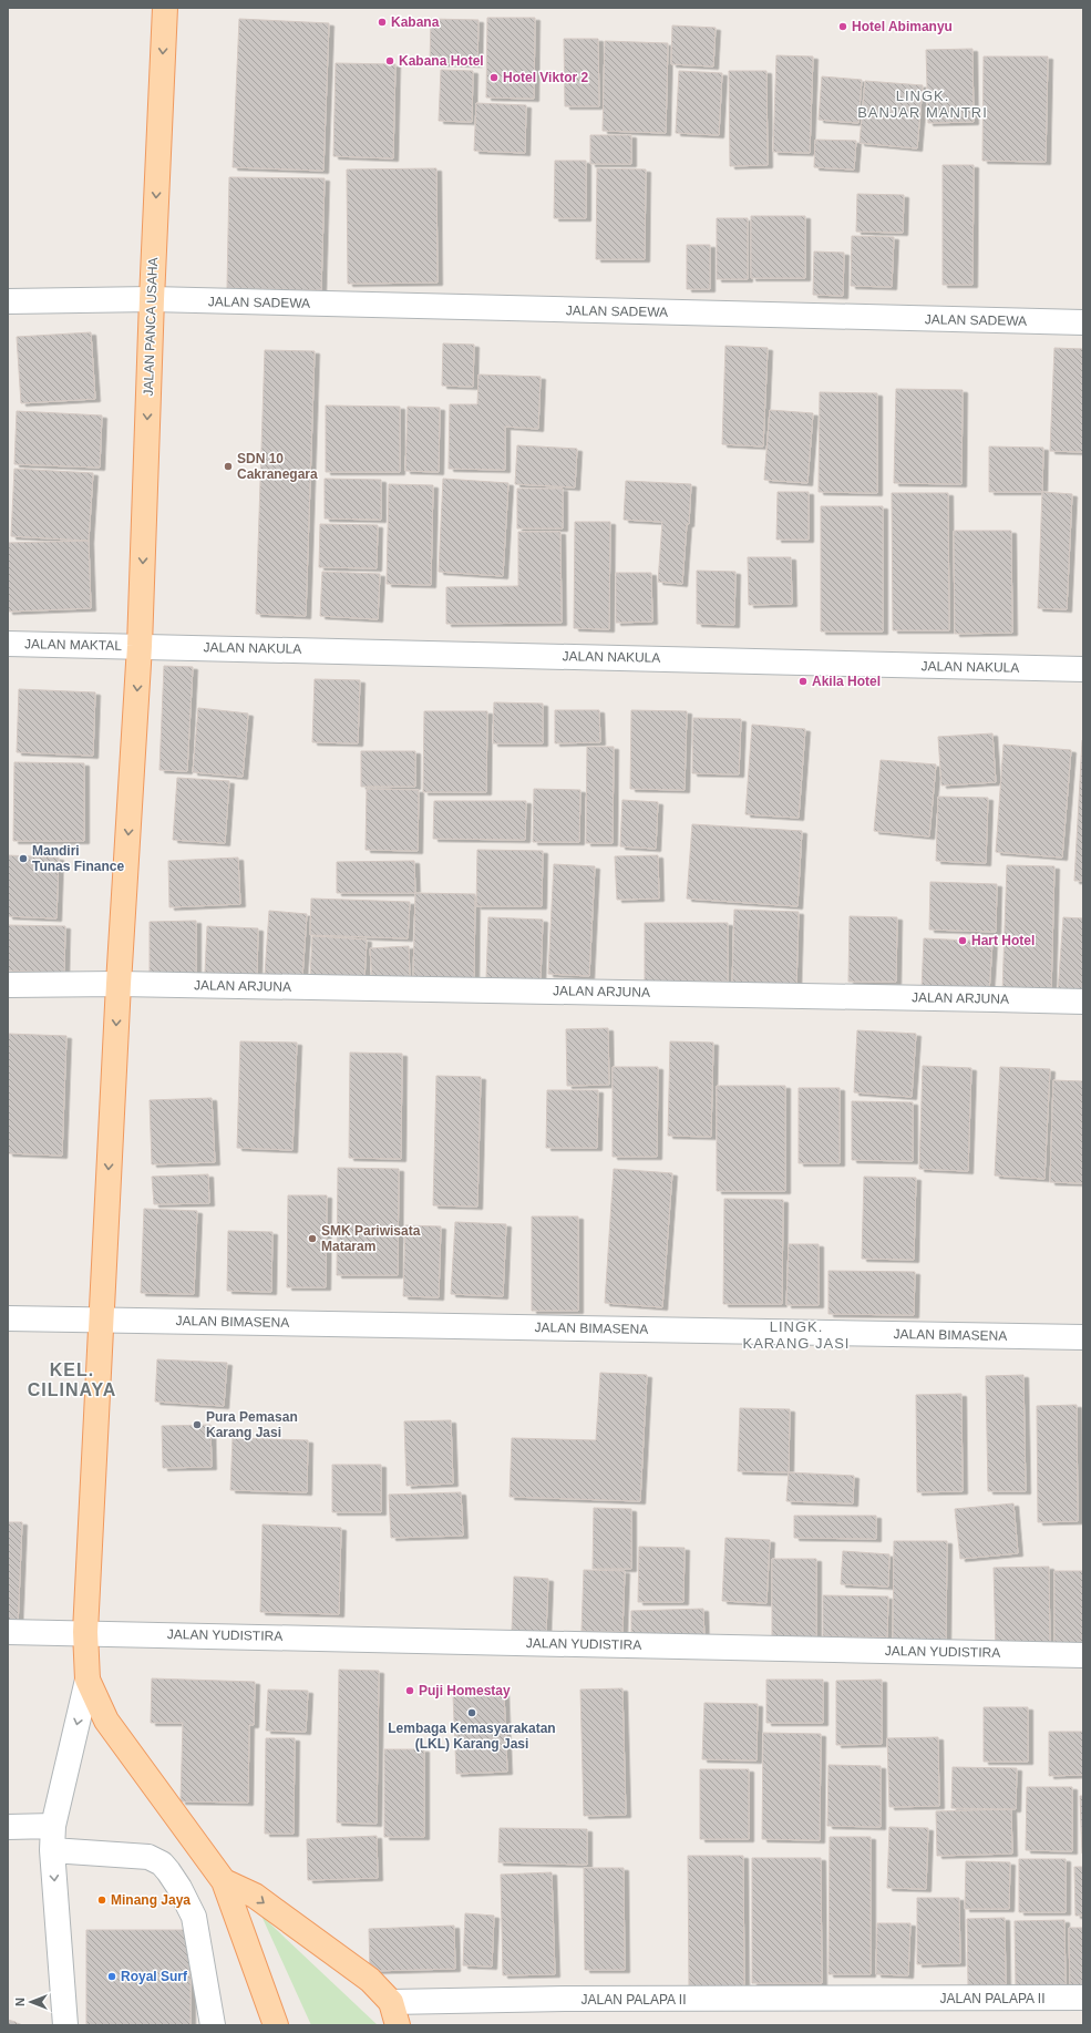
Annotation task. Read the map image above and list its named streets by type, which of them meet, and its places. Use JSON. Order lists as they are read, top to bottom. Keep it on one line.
{"streets":{"main road":["JALAN PANCA USAHA"],"street":["JALAN SADEWA","JALAN MAKTAL","JALAN NAKULA","JALAN ARJUNA","JALAN BIMASENA","JALAN YUDISTIRA","JALAN PALAPA II"]},"crossings":[["JALAN SADEWA","JALAN PANCA USAHA"],["JALAN PANCA USAHA","JALAN MAKTAL"],["JALAN PANCA USAHA","JALAN NAKULA"],["JALAN PANCA USAHA","JALAN ARJUNA"],["JALAN PANCA USAHA","JALAN BIMASENA"],["JALAN PANCA USAHA","JALAN YUDISTIRA"],["JALAN MAKTAL","JALAN NAKULA"]],"one_way":["JALAN PANCA USAHA"],"districts":["LINGK. BANJAR MANTRI","LINGK. KARANG JASI","KEL. CILINAYA"],"places":["Kabana","Hotel Abimanyu","Kabana Hotel","Hotel Viktor 2","SDN 10 Cakranegara","Akila Hotel","Mandiri Tunas Finance","Hart Hotel","SMK Pariwisata Mataram","Pura Pemasan Karang Jasi","Puji Homestay","Lembaga Kemasyarakatan (LKL) Karang Jasi","Minang Jaya","Royal Surf"],"north":"left"}
